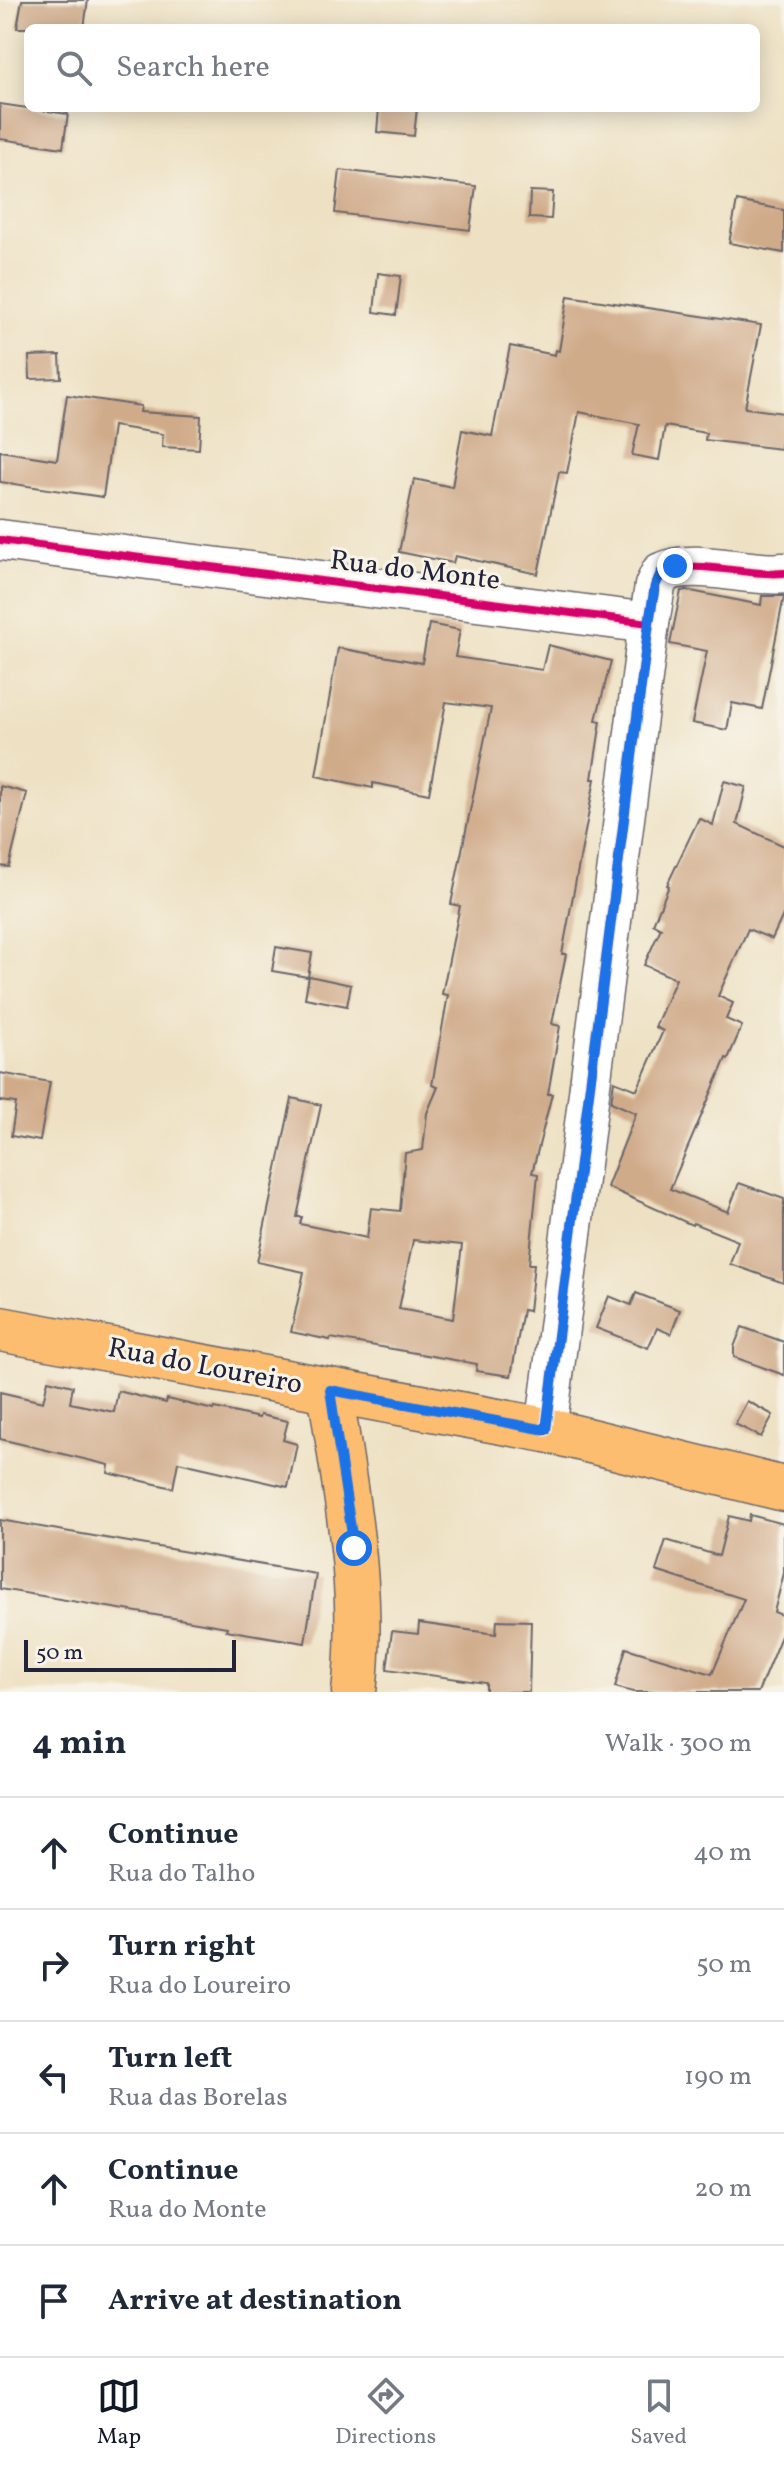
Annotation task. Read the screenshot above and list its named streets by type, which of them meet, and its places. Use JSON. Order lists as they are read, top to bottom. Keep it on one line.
{"streets":{"main road":["Rua do Loureiro"],"street":["Rua do Monte"]},"scale_bar":"50 m","page":{"search":"Search here","scale":"50 m","heading":["4 min","Walk · 300 m"],"list":[["Continue","Rua do Talho","40 m"],["Turn right","Rua do Loureiro","50 m"],["Turn left","Rua das Borelas","190 m"],["Continue","Rua do Monte","20 m"],"Arrive at destination"],"nav":["Map","Directions","Saved"]}}
